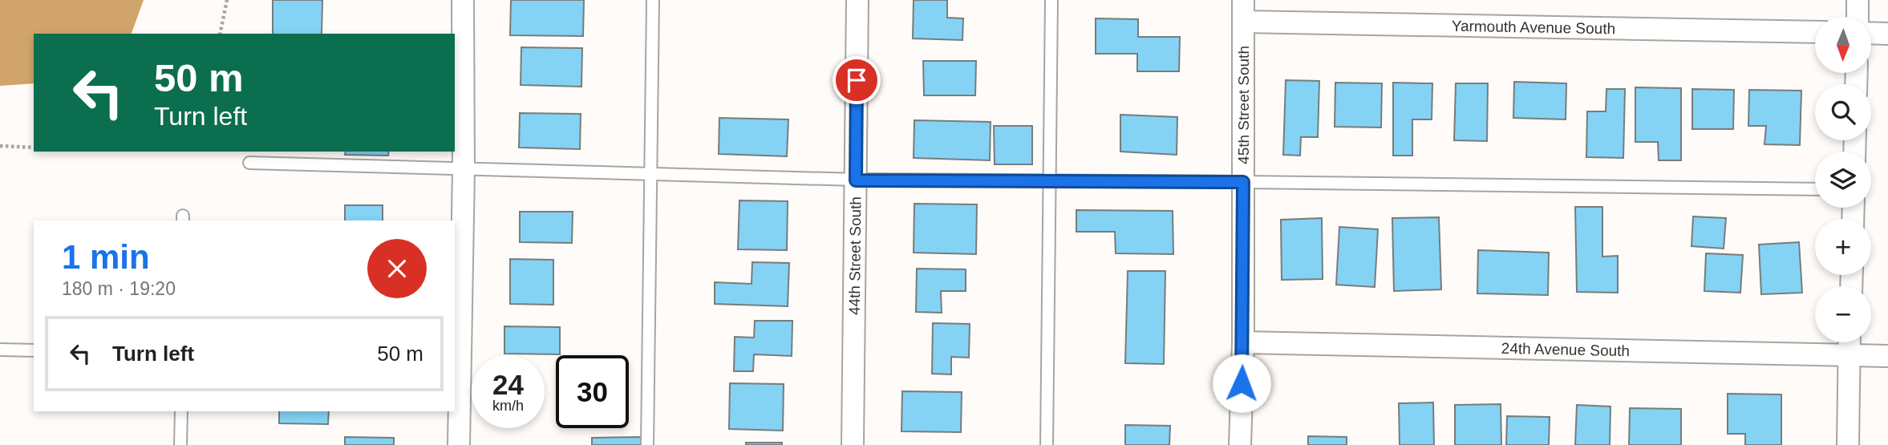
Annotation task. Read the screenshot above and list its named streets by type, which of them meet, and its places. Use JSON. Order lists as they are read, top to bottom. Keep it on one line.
{"streets":{"street":["Yarmouth Avenue South","45th Street South","44th Street South","24th Avenue South"]},"crossings":[["Yarmouth Avenue South","45th Street South"],["45th Street South","24th Avenue South"]],"north":"bottom","page":{"map_buttons":["+","−"],"turn":["50 m","Turn left"],"heading":["1 min","180 m · 19:20"],"list":[{"name":"Turn left","value":"50 m"}],"speed":"24 km/h","limit":"30"}}
